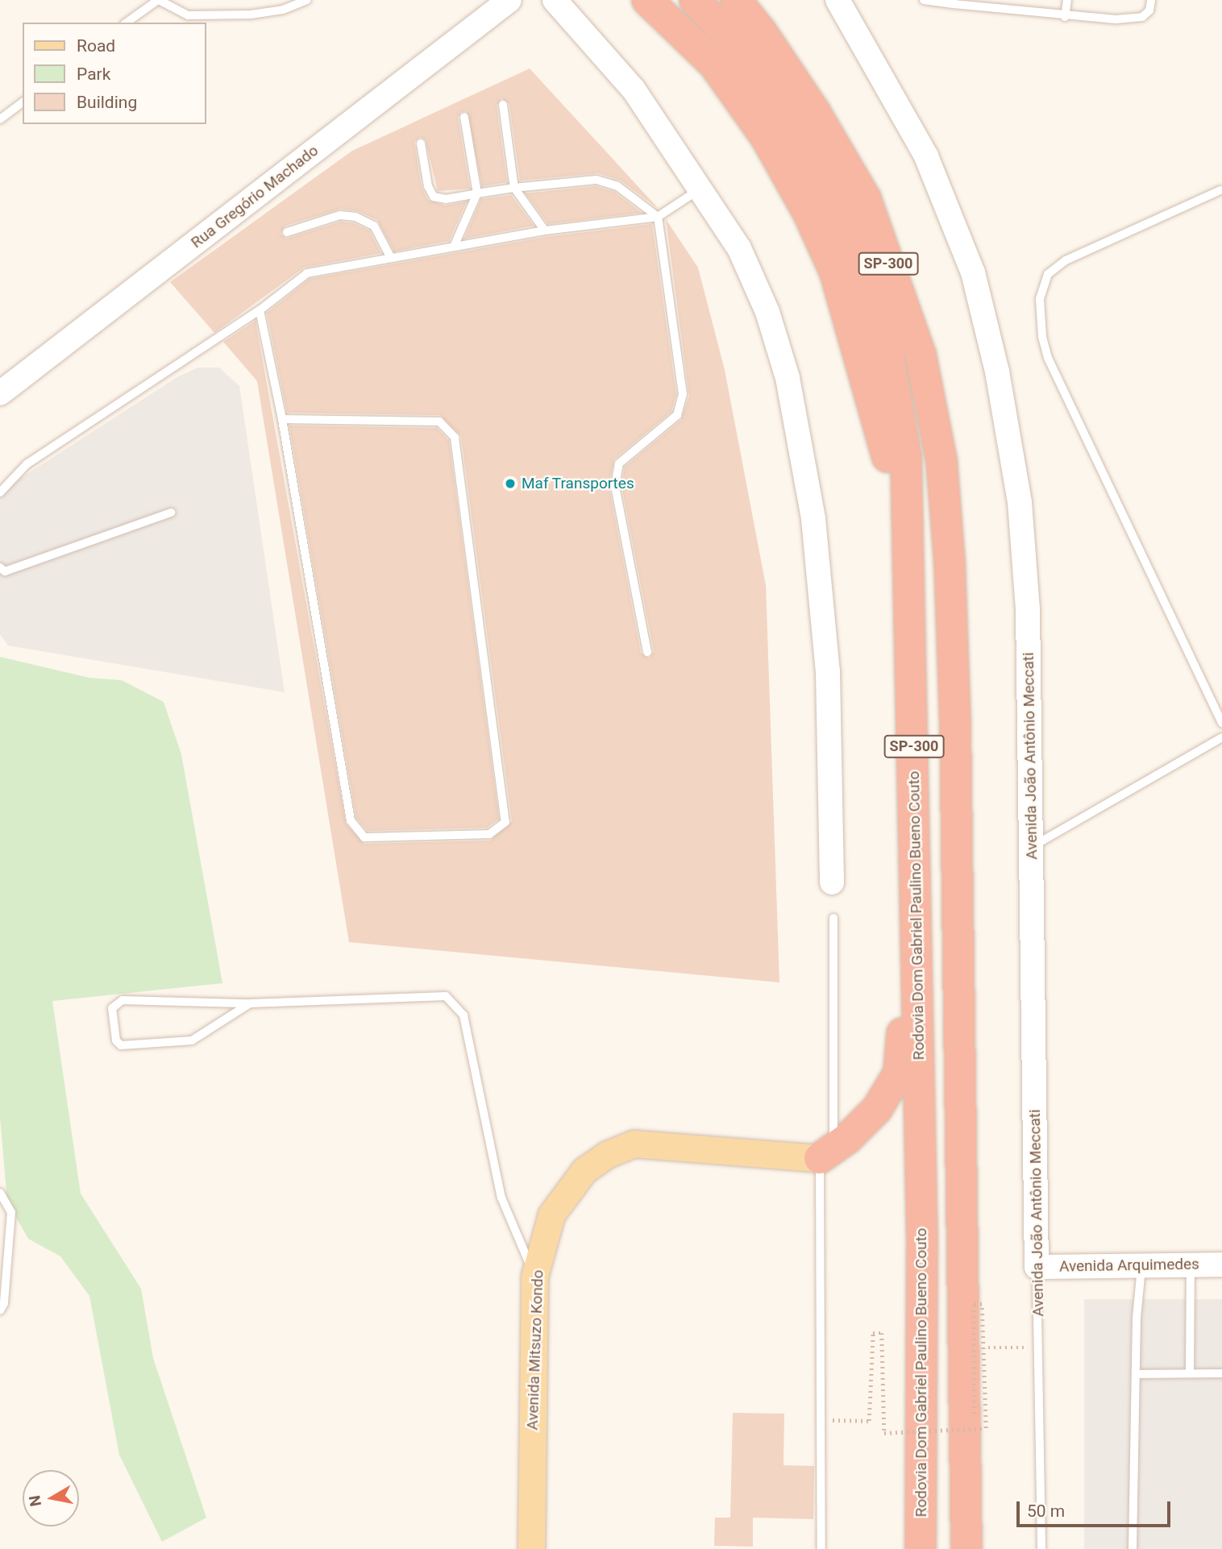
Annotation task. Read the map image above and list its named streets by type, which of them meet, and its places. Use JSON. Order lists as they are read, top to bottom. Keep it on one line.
{"streets":{"highway":["SP-300","Rodovia Dom Gabriel Paulino Bueno Couto"],"main road":["Rua Gregório Machado","Avenida João Antônio Meccati","Avenida Arquimedes","Avenida Mitsuzo Kondo"]},"crossings":[["Avenida João Antônio Meccati","Avenida Arquimedes"]],"places":["Maf Transportes"],"legend":["Road","Park","Building"],"scale_bar":"50 m","north":"left"}
